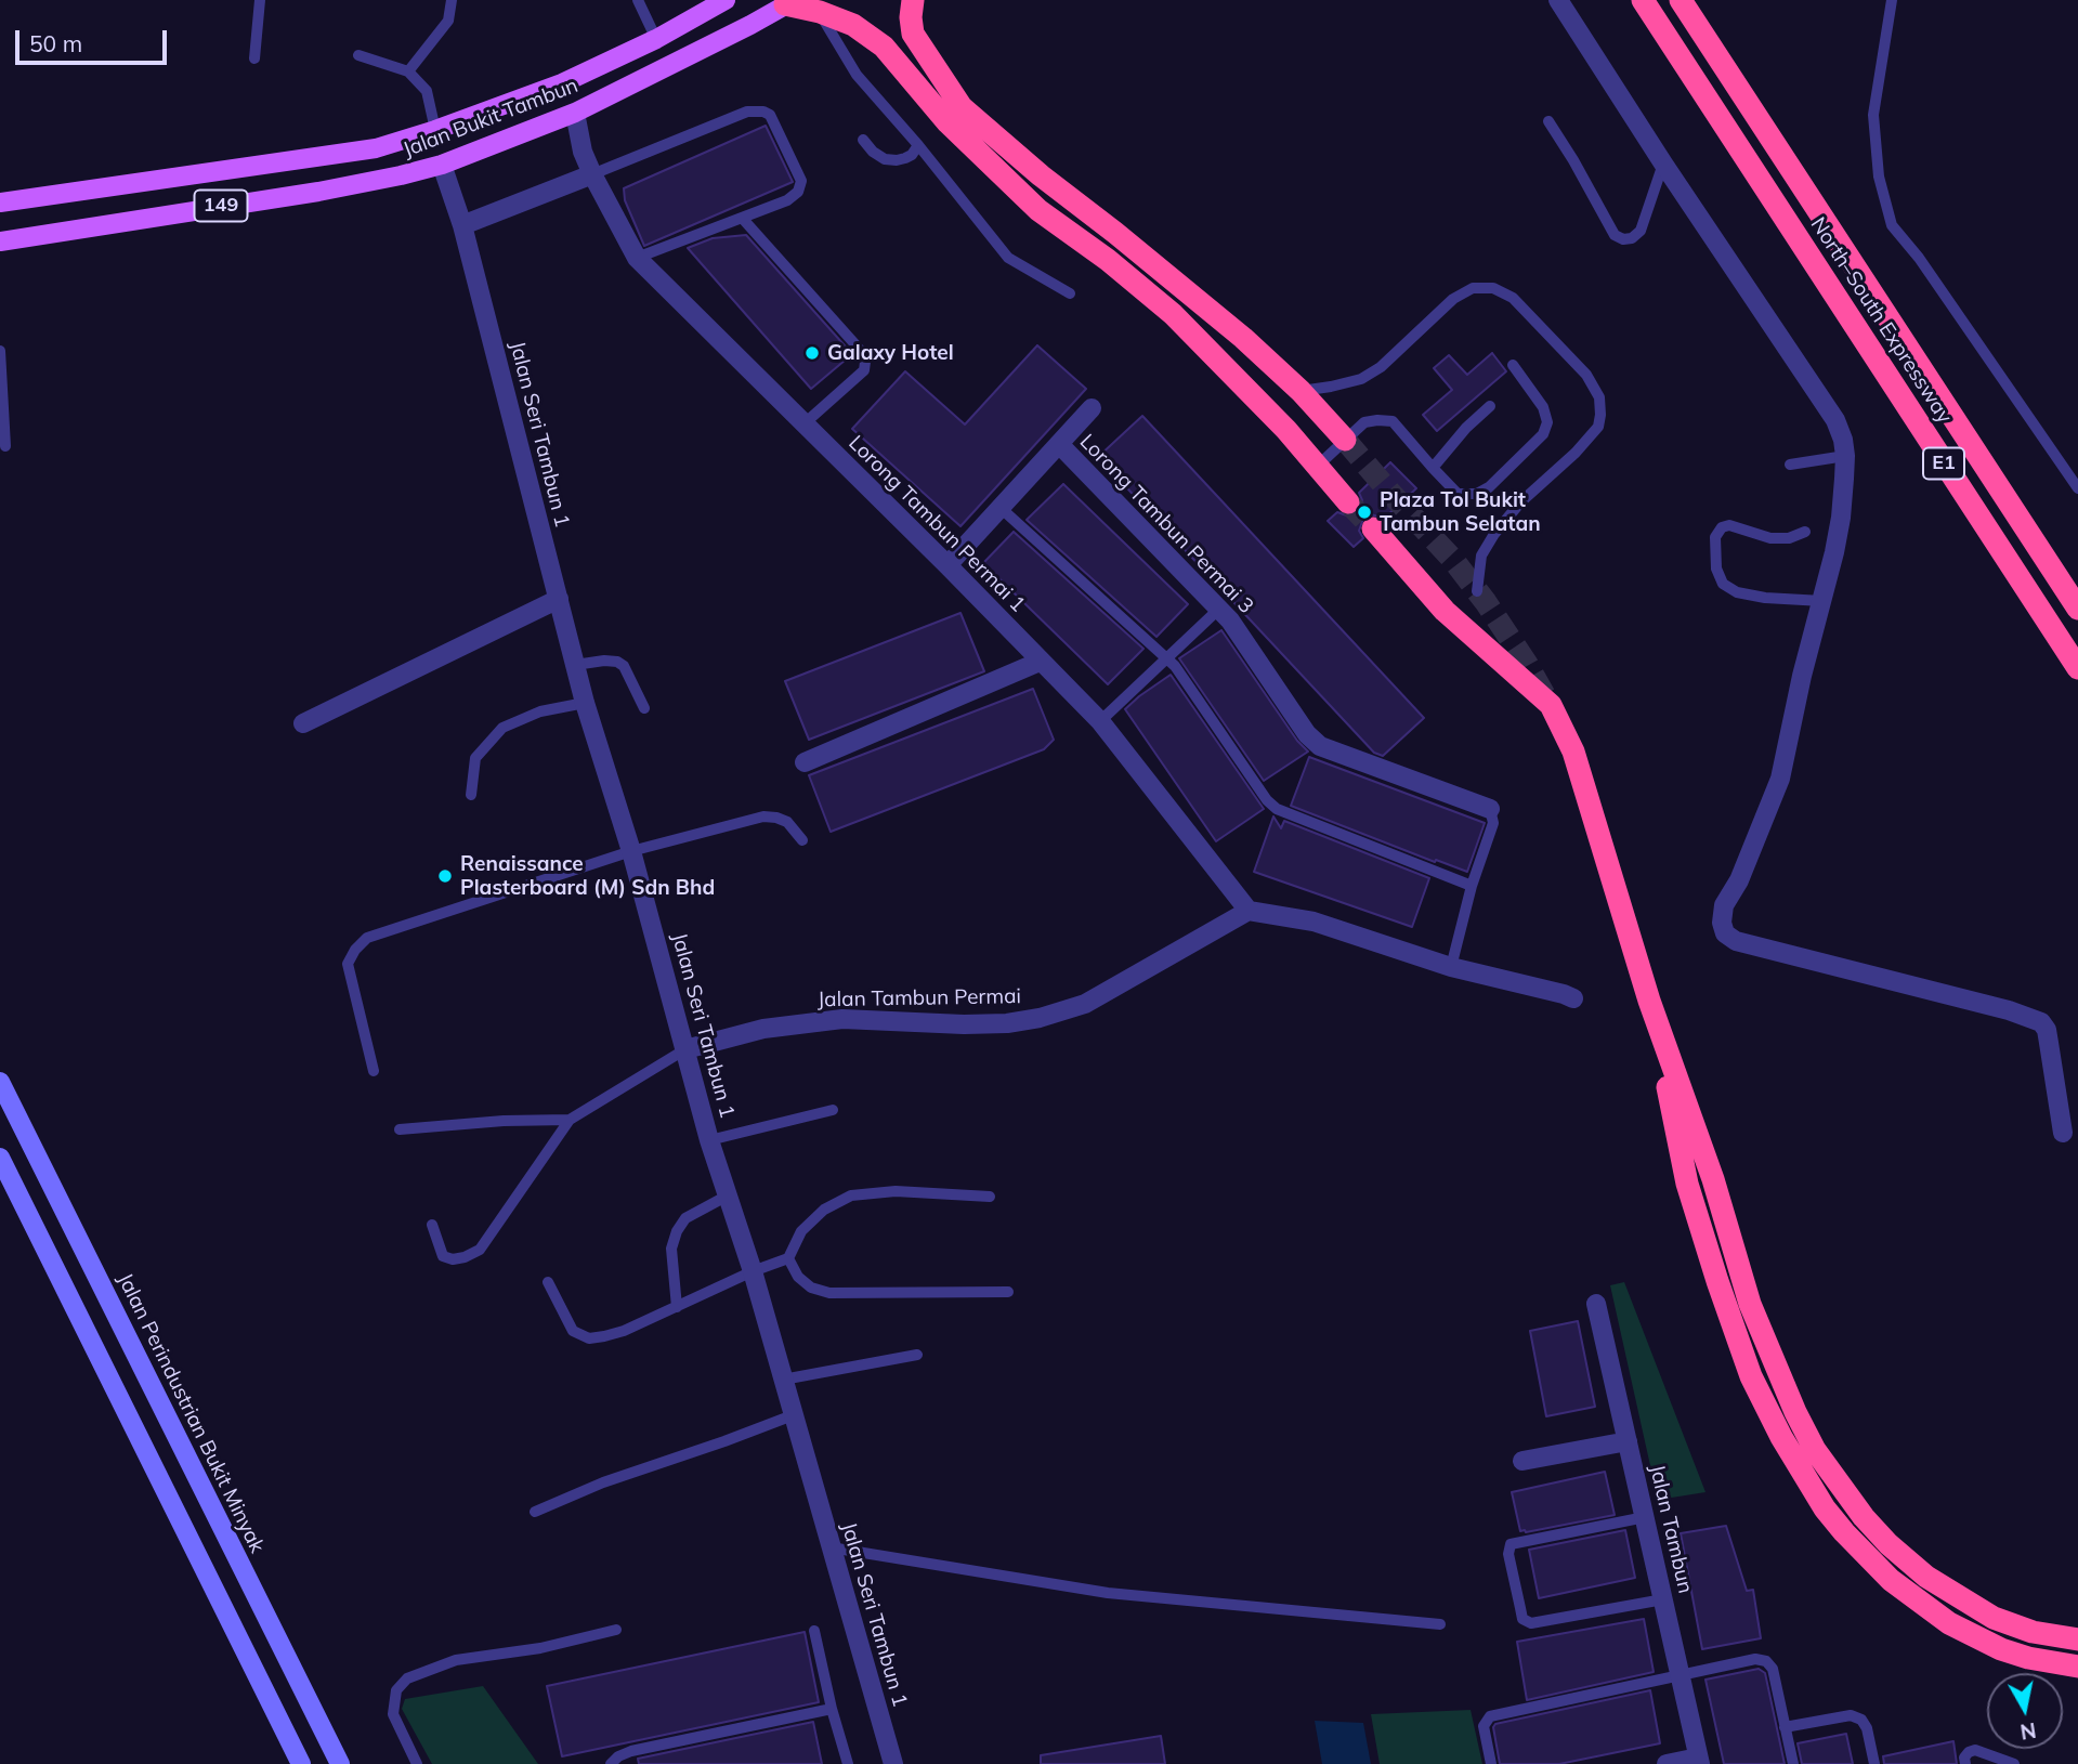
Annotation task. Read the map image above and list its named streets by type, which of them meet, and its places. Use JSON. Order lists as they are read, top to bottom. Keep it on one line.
{"streets":{"highway":["North–South Expressway","E1"],"main road":["Jalan Bukit Tambun","149","Jalan Perindustrian Bukit Minyak"],"street":["Jalan Seri Tambun 1","Lorong Tambun Permai 1","Lorong Tambun Permai 3","Jalan Tambun Permai","Jalan Tambun"]},"crossings":[["Jalan Bukit Tambun","Jalan Seri Tambun 1"],["Jalan Bukit Tambun","Lorong Tambun Permai 1"],["Jalan Seri Tambun 1","Jalan Tambun Permai"],["Lorong Tambun Permai 1","Jalan Tambun Permai"]],"places":["Galaxy Hotel","Plaza Tol Bukit Tambun Selatan","Renaissance Plasterboard (M) Sdn Bhd"],"scale_bar":"50 m","north":"bottom"}
